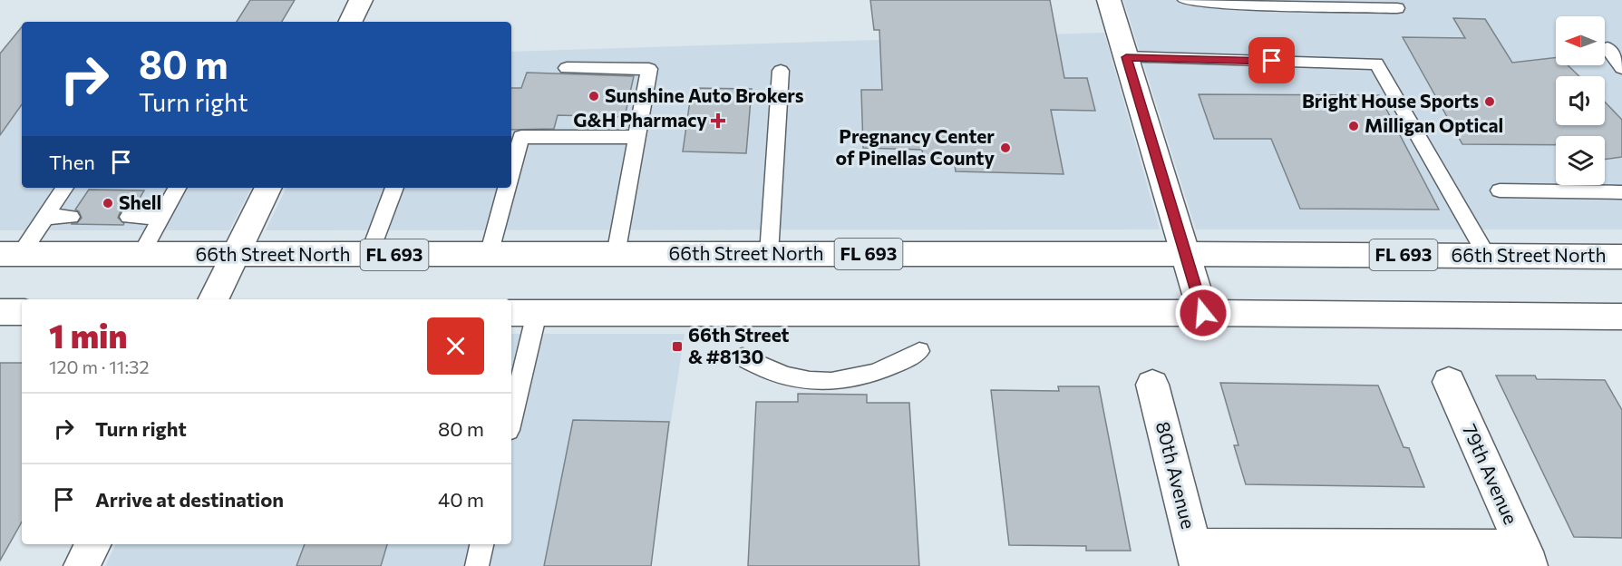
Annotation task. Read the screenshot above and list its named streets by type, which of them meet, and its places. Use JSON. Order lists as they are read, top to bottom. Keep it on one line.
{"streets":{"main road":["66th Street North","FL 693","79th Avenue","80th Avenue"]},"places":{"other":["Sunshine Auto Brokers","Bright House Sports","Milligan Optical","Pregnancy Center of Pinellas County","Shell"],"health":["G&H Pharmacy"],"transit":["66th Street & #8130"]},"north":"left","page":{"turn":["80 m","Turn right"],"then":"Then","heading":["1 min","120 m · 11:32"],"list":[{"name":"Turn right","value":"80 m"},{"name":"Arrive at destination","value":"40 m"}]}}
